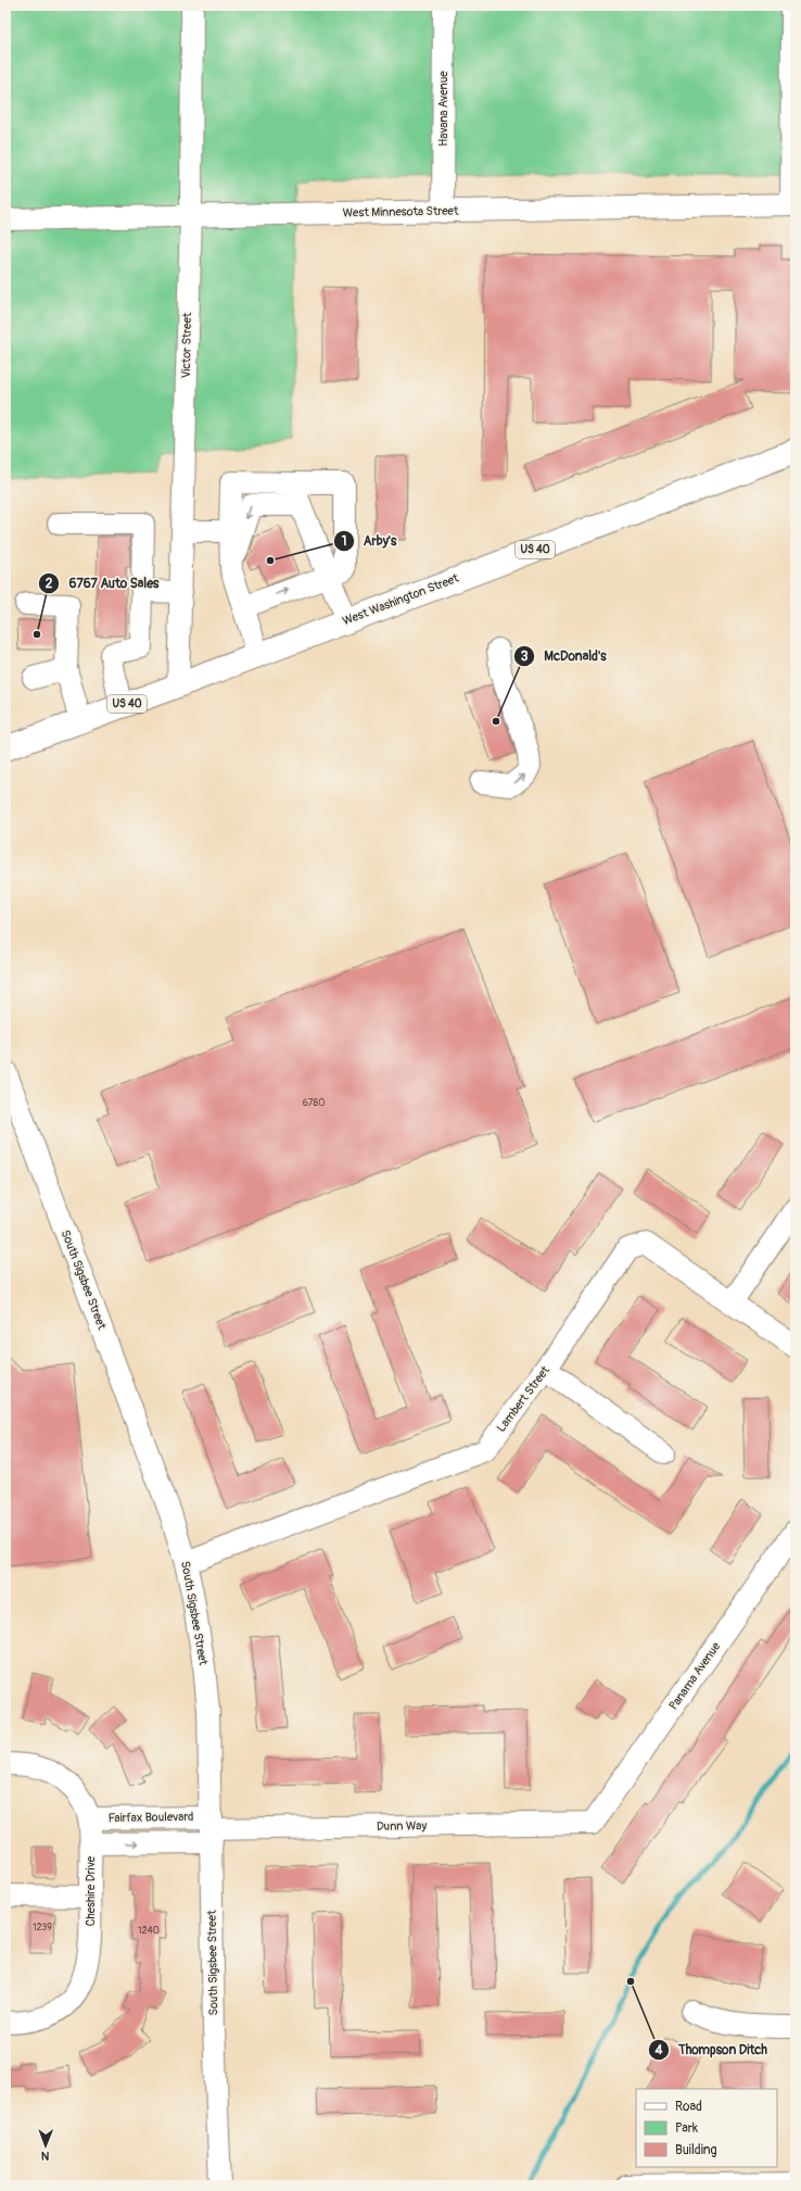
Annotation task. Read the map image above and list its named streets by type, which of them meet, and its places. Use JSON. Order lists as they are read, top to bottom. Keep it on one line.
{"streets":{"main road":["US 40","West Washington Street"],"street":["Havana Avenue","West Minnesota Street","Victor Street","South Sigsbee Street","Lambert Street","Panama Avenue","Fairfax Boulevard","Dunn Way","Cheshire Drive"]},"crossings":[["Havana Avenue","West Minnesota Street"],["West Minnesota Street","Victor Street"],["Victor Street","West Washington Street"],["South Sigsbee Street","Lambert Street"],["South Sigsbee Street","Fairfax Boulevard"],["South Sigsbee Street","Dunn Way"],["Panama Avenue","Dunn Way"],["Fairfax Boulevard","Dunn Way"],["Fairfax Boulevard","Cheshire Drive"]],"places":["Arby's","6767 Auto Sales","McDonald's","Thompson Ditch"],"house_numbers":["6780","1239","1240"],"legend":["Road","Park","Building"],"north":"bottom"}
